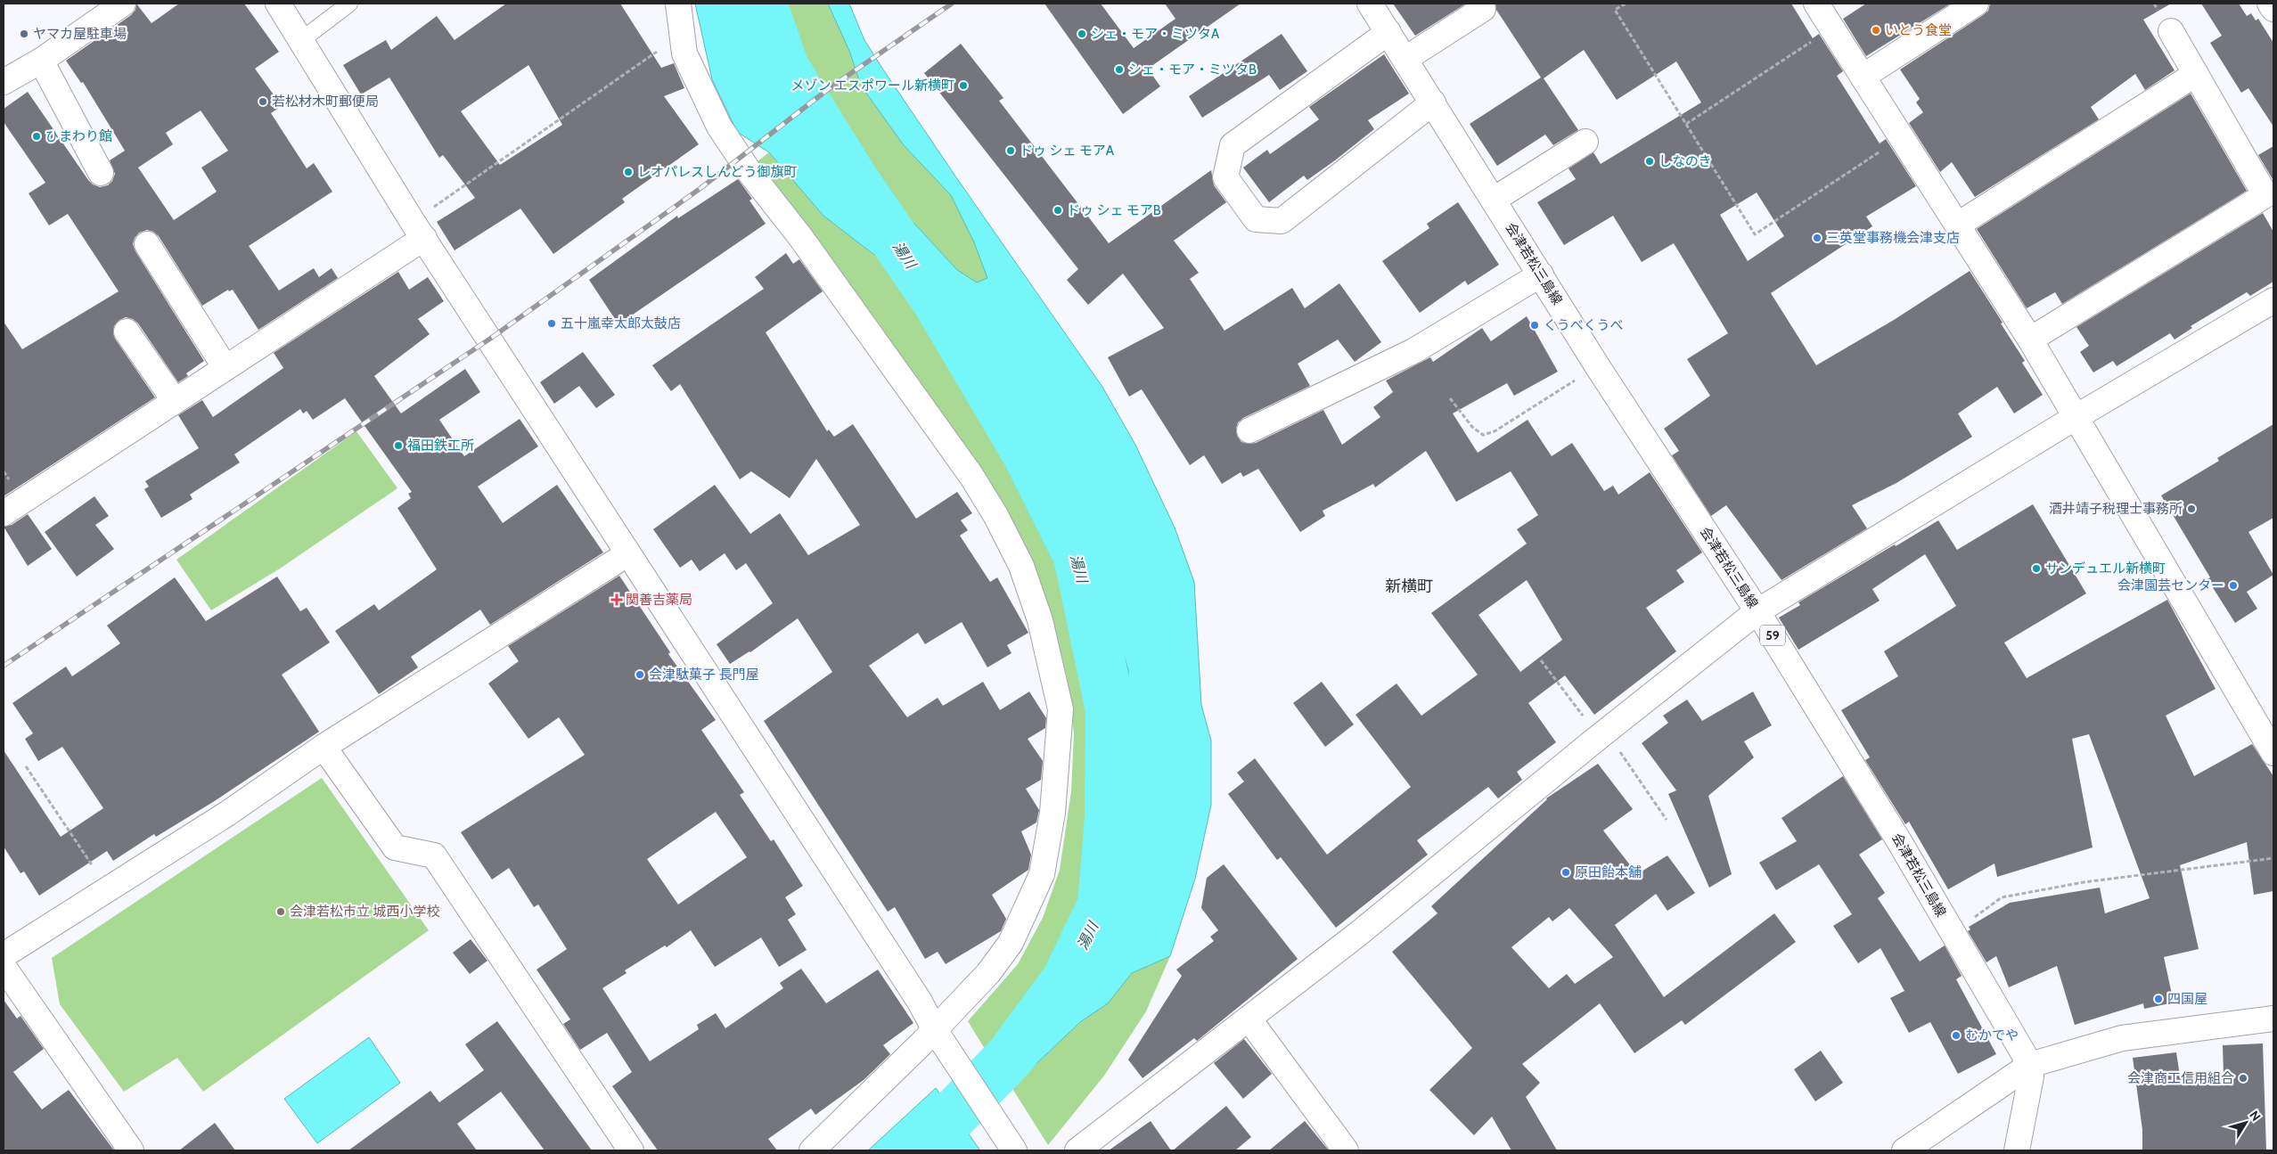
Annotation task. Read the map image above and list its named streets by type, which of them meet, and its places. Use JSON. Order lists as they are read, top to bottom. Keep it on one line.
{"streets":{"street":["会津若松三島線","59"]},"districts":["新横町"],"water":["湯川"],"places":{"other":["いとう食堂","ヤマカ屋駐車場","シェ・モア・ミツタA","シェ・モア・ミツタB","メゾン エスポワール新横町","若松材木町郵便局","ひまわり館","ドゥ シェ モアA","しなのき","レオパレスしんどう御旗町","ドゥ シェ モアB","三英堂事務機会津支店","五十嵐幸太郎太鼓店","くうべくうべ","福田鉄工所","酒井靖子税理士事務所","サンデュエル新横町","会津園芸センター","会津駄菓子 長門屋","原田飴本舗","会津若松市立 城西小学校","四国屋","むかでや","会津商工信用組合"],"health":["関善吉薬局"]},"north":"top right"}
